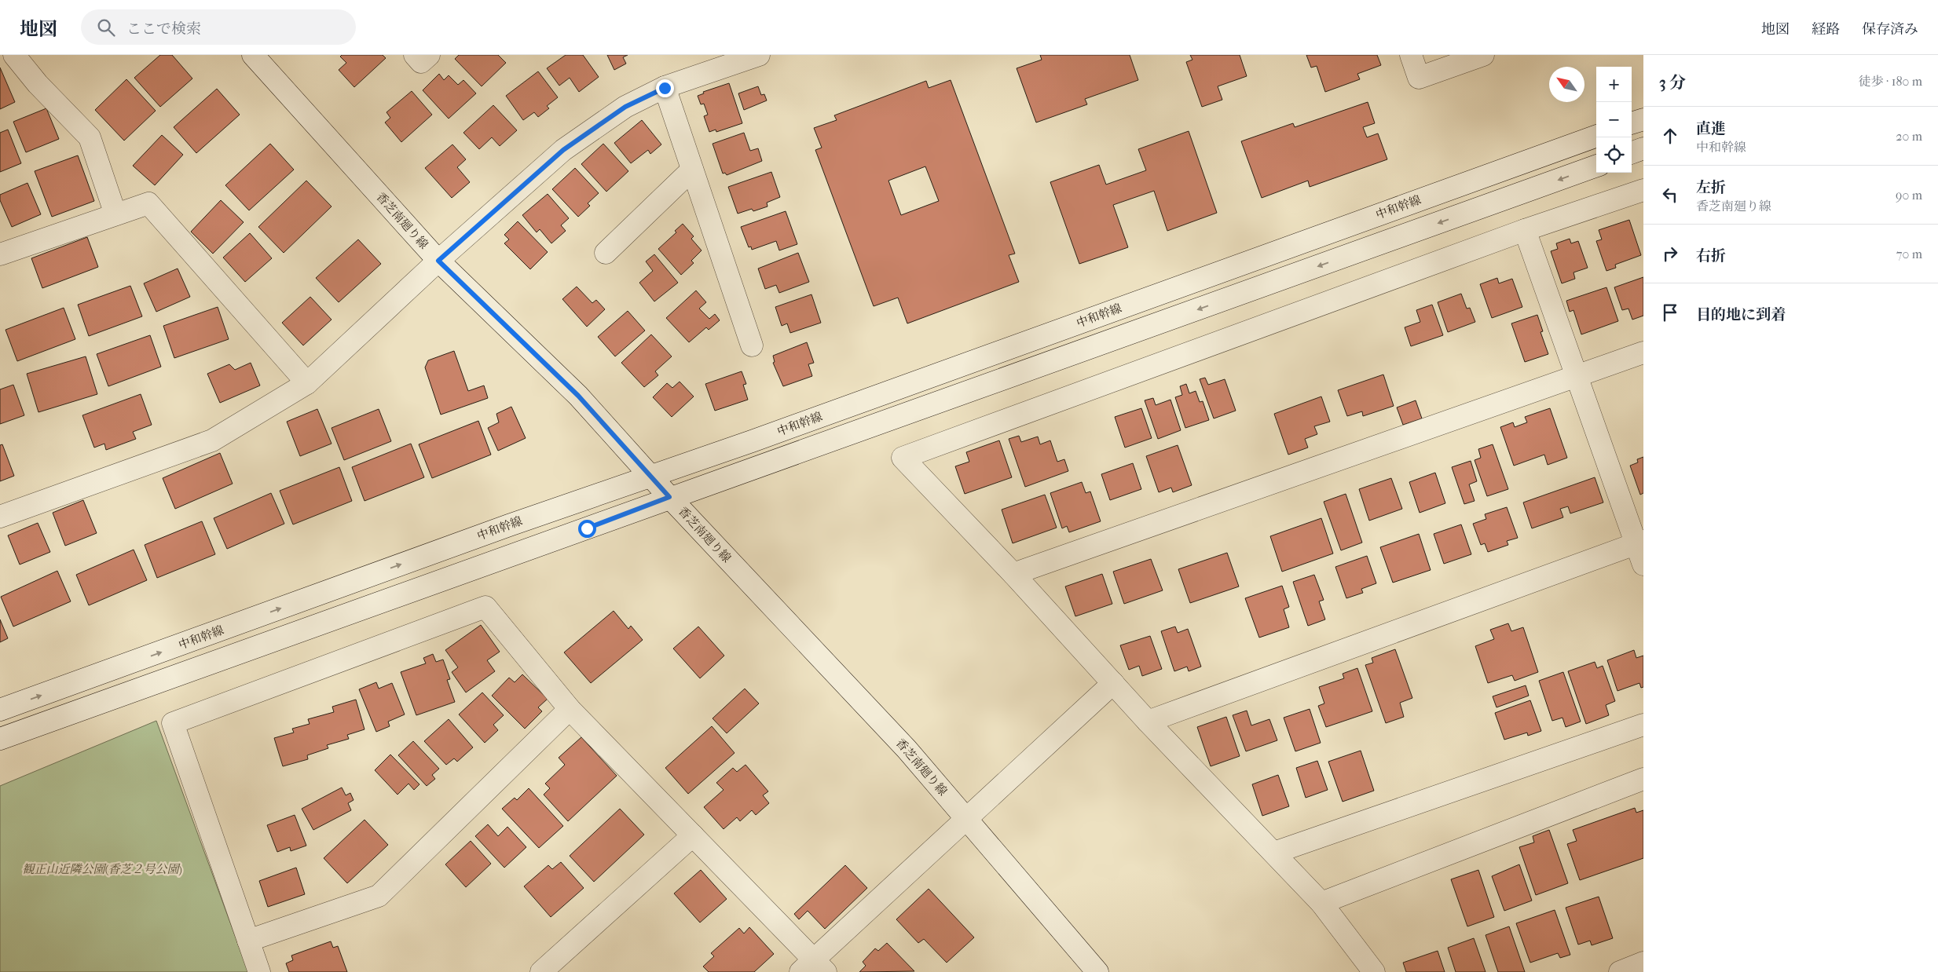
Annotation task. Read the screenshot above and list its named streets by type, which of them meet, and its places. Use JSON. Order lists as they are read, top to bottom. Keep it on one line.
{"streets":{"street":["中和幹線","香芝南廻り線"]},"crossings":[["中和幹線","香芝南廻り線"]],"parks":["観正山近隣公園(香芝２号公園)"],"north":"top left","page":{"header":"地図","search":"ここで検索","nav":["地図","経路","保存済み"],"heading":["3 分","徒歩 · 180 m"],"map_buttons":["+","−"],"list":[["直進","中和幹線","20 m"],["左折","香芝南廻り線","90 m"],["右折","70 m"],"目的地に到着"]}}
